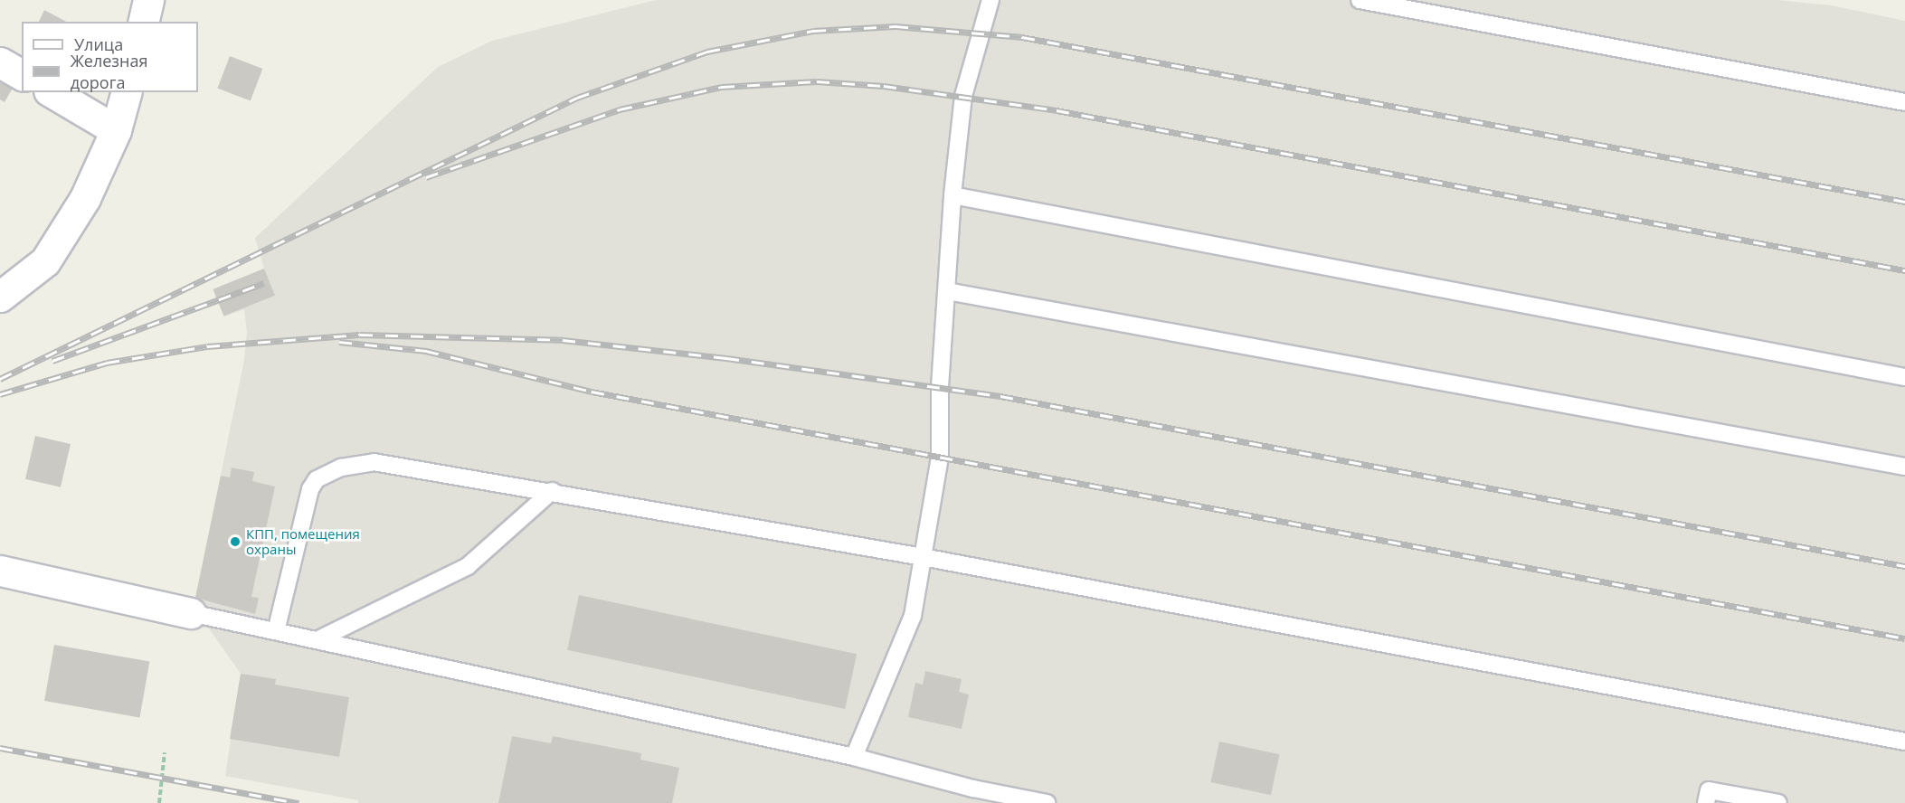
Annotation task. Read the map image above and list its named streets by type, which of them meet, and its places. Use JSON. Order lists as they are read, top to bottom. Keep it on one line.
{"places":["КПП, помещения охраны"],"legend":["Улица","Железная дорога"]}
